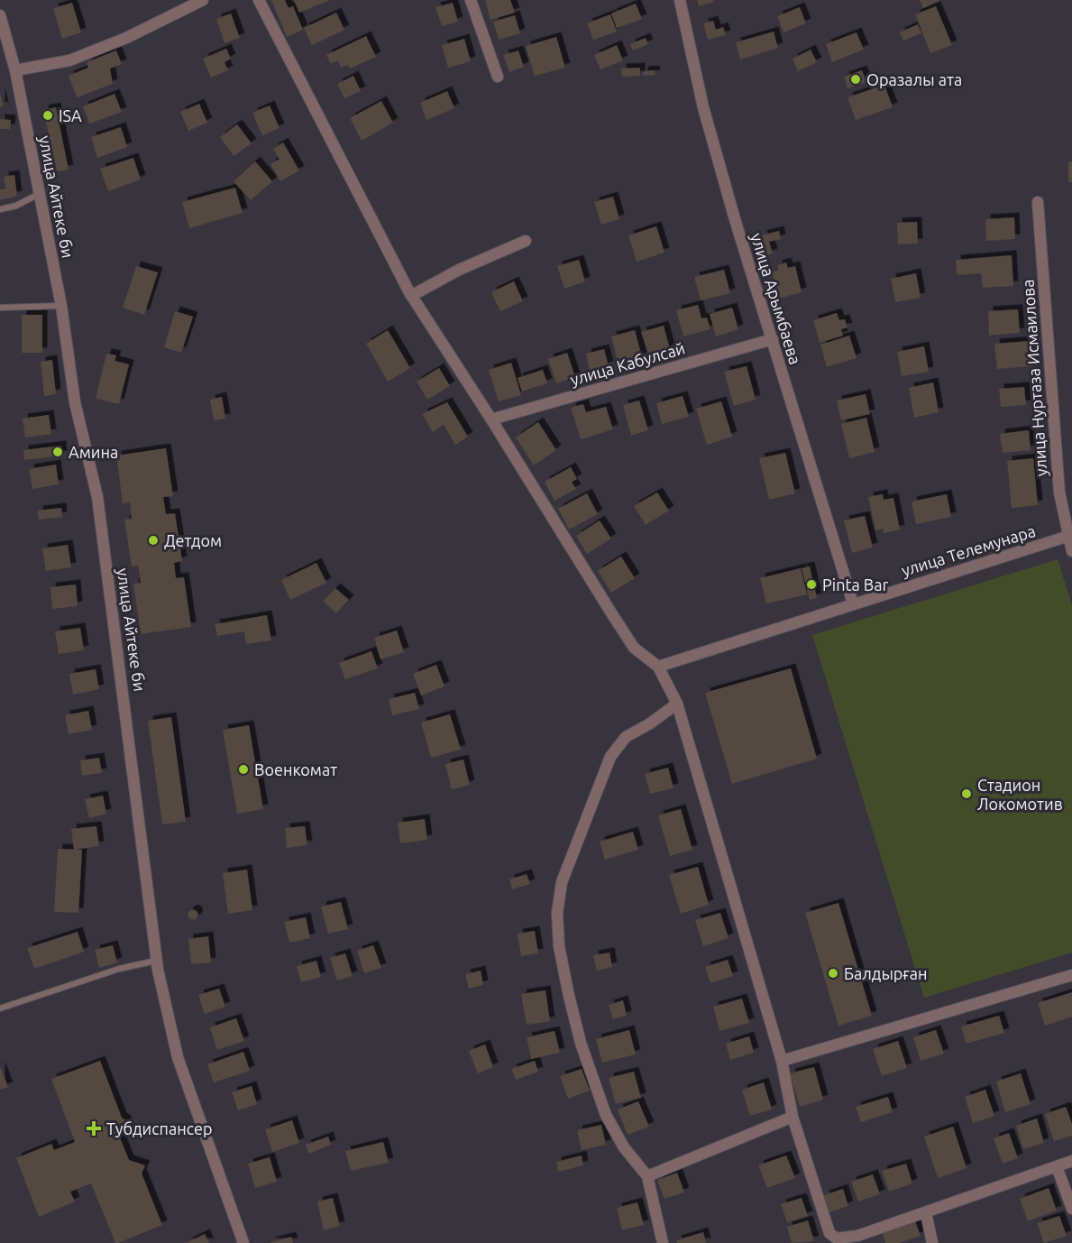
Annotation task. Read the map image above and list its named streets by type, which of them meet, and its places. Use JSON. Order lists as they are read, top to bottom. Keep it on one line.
{"streets":{"street":["улица Айтеке би","улица Арымбаева","улица Кабулсай","улица Нуртаза Исмаилова","улица Телемунара"]},"crossings":[["улица Арымбаева","улица Кабулсай"],["улица Арымбаева","улица Телемунара"],["улица Нуртаза Исмаилова","улица Телемунара"]],"places":{"other":["Оразалы ата","ISA","Амина","Детдом","Pinta Bar","Военкомат","Стадион Локомотив","Балдырған"],"health":["Тубдиспансер"]}}
